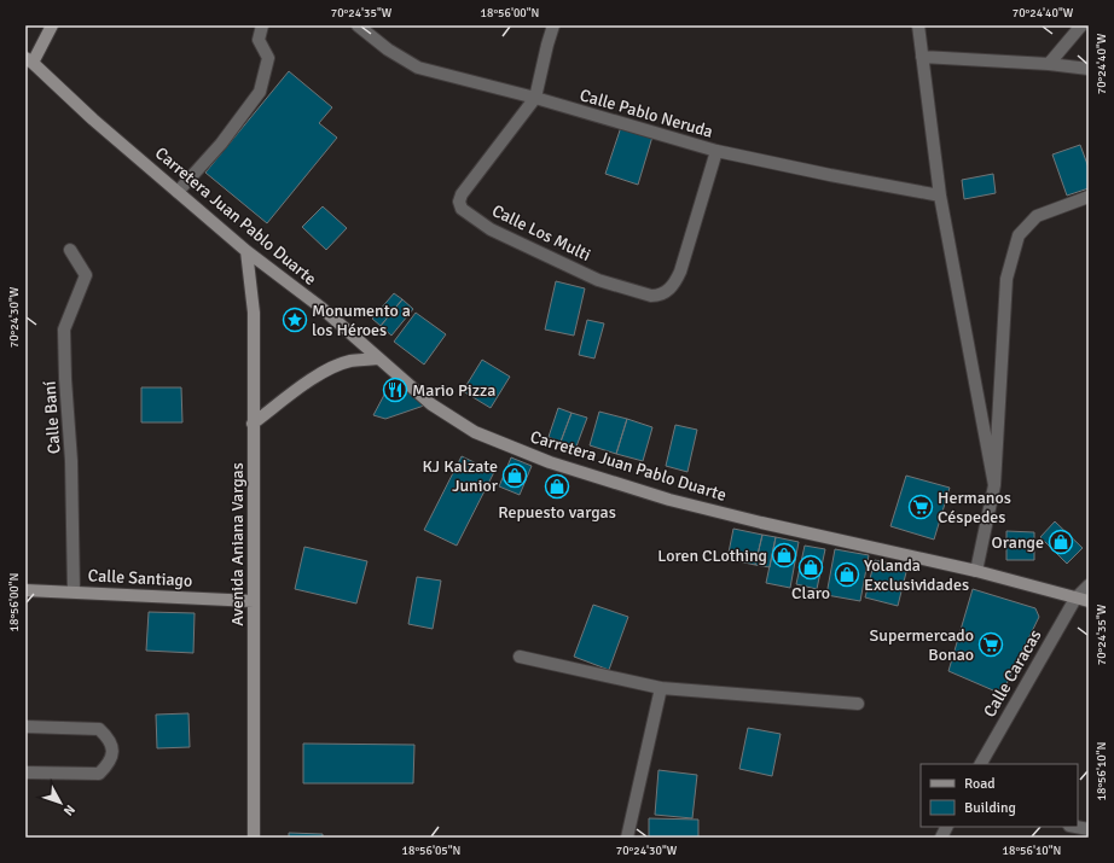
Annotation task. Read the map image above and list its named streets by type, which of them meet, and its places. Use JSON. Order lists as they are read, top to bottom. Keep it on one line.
{"streets":{"main road":["Carretera Juan Pablo Duarte","Avenida Aniana Vargas","Calle Santiago"],"street":["Calle Pablo Neruda","Calle Los Multi","Calle Baní","Calle Caracas"]},"crossings":[["Calle Pablo Neruda","Calle Los Multi"],["Carretera Juan Pablo Duarte","Avenida Aniana Vargas"],["Carretera Juan Pablo Duarte","Calle Caracas"],["Calle Baní","Calle Santiago"],["Avenida Aniana Vargas","Calle Santiago"]],"places":{"place":["Monumento a los Héroes"],"restaurant":["Mario Pizza"],"shop":["KJ Kalzate Junior","Repuesto vargas","Orange","Loren CLothing","Claro","Yolanda Exclusividades"],"supermarket":["Hermanos Céspedes","Supermercado Bonao"]},"legend":["Road","Building"],"north":"bottom right","coordinates":["70°24'35\"W","18°56'00\"N","70°24'40\"W","70°24'30\"W","18°56'10\"N","18°56'05\"N"]}
